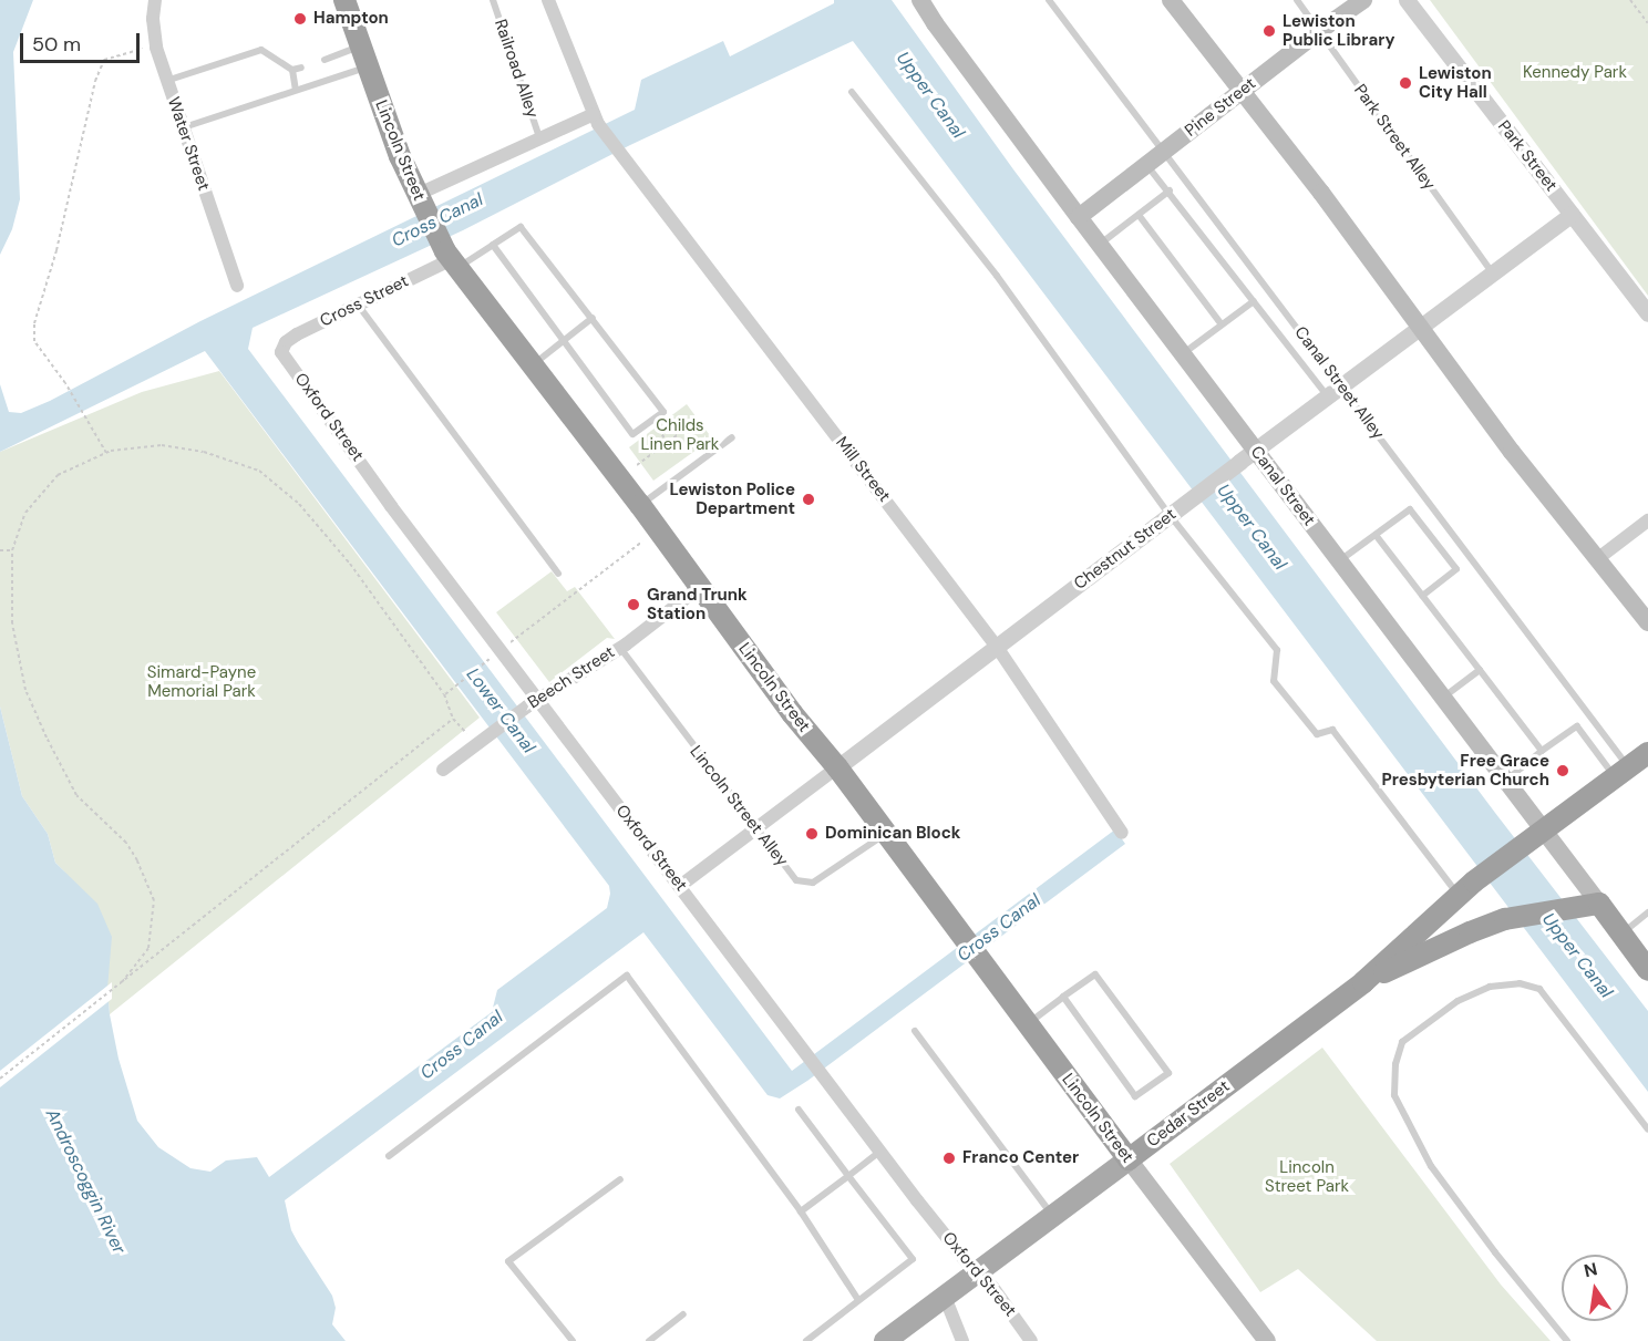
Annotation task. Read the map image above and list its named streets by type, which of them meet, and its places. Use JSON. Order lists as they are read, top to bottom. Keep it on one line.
{"streets":{"highway":["Lincoln Street","Canal Street","Cedar Street"],"main road":["Pine Street"],"street":["Water Street","Park Street","Cross Street","Oxford Street","Mill Street","Chestnut Street","Beech Street"],"lane":["Railroad Alley","Park Street Alley","Canal Street Alley","Lincoln Street Alley"]},"crossings":[["Pine Street","Park Street Alley"],["Pine Street","Canal Street Alley"],["Pine Street","Canal Street"],["Park Street Alley","Chestnut Street"],["Lincoln Street","Cross Street"],["Lincoln Street","Chestnut Street"],["Lincoln Street","Beech Street"],["Lincoln Street","Lincoln Street Alley"],["Lincoln Street","Cedar Street"],["Park Street","Chestnut Street"],["Cross Street","Oxford Street"],["Canal Street Alley","Chestnut Street"],["Canal Street Alley","Cedar Street"],["Oxford Street","Chestnut Street"],["Oxford Street","Beech Street"],["Oxford Street","Cedar Street"],["Mill Street","Chestnut Street"],["Canal Street","Chestnut Street"],["Canal Street","Cedar Street"],["Chestnut Street","Lincoln Street Alley"],["Beech Street","Lincoln Street Alley"]],"water":["Upper Canal","Cross Canal","Lower Canal","Androscoggin River"],"parks":["Kennedy Park","Childs Linen Park","Simard-Payne Memorial Park","Lincoln Street Park"],"places":["Hampton","Lewiston Public Library","Lewiston City Hall","Lewiston Police Department","Grand Trunk Station","Free Grace Presbyterian Church","Dominican Block","Franco Center"],"scale_bar":"50 m","north":"top"}
